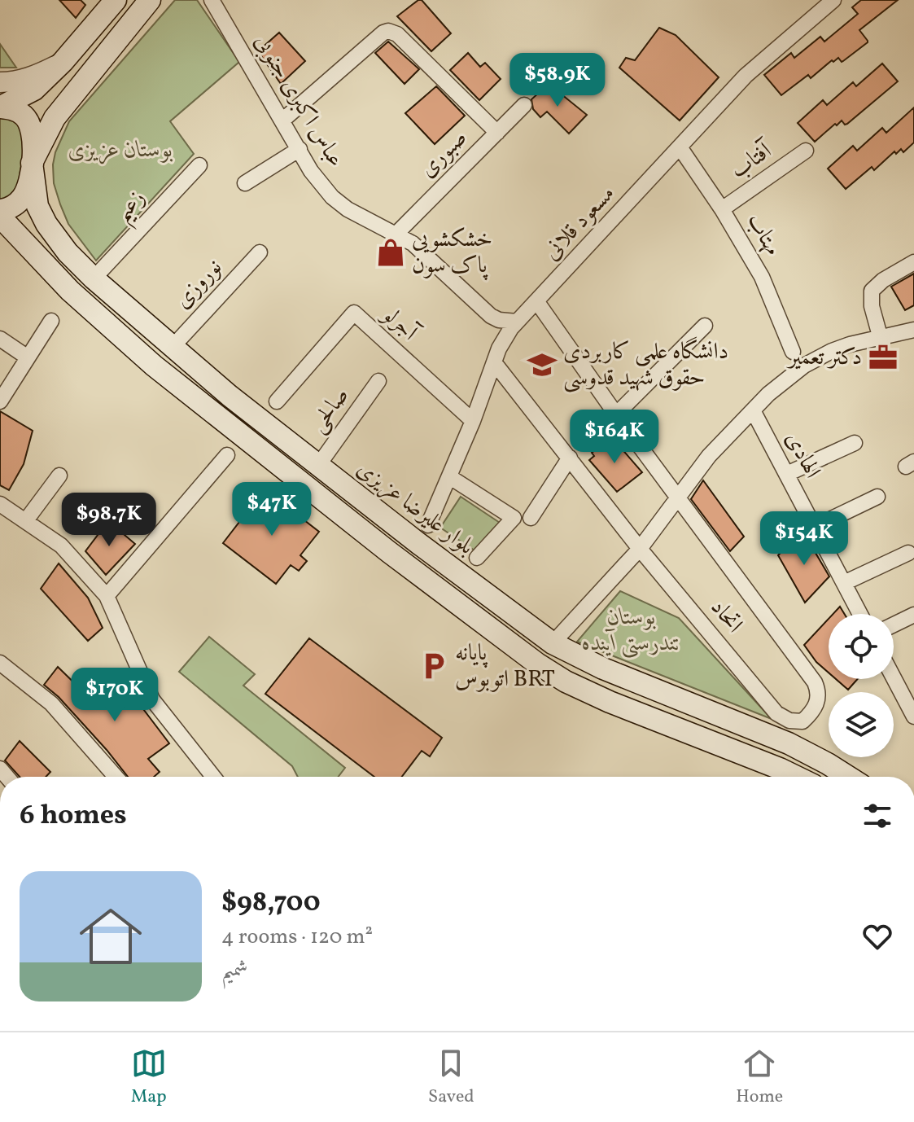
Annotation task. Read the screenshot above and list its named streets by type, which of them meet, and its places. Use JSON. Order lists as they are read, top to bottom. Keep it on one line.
{"streets":{"main road":["بلوار علیرضا عزیزی"],"street":["عباس اکبری جنوبی","صبوری","آفتاب","زعیم","مسعود قلانی","مهتاب","نوروزی","آجرلو","صالحی","الهادی","اتحاد"]},"crossings":[["عباس اکبری جنوبی","صبوری"],["عباس اکبری جنوبی","مسعود قلانی"],["آفتاب","مهتاب"],["زعیم","بلوار علیرضا عزیزی"],["مسعود قلانی","مهتاب"],["مسعود قلانی","آجرلو"],["نوروزی","بلوار علیرضا عزیزی"],["صالحی","بلوار علیرضا عزیزی"]],"parks":["بوستان عزیزی","بوستان تندرستی آینده"],"places":{"shop":["خشکشویی پاک سون"],"office":["دکتر تعمیر"],"school or university":["دانشگاه علمی کاربردی حقوق شهید قدوسی"],"parking":["پایانه اتوبوس BRT"]},"page":{"price":["$58.9K","$164K","$47K","$98.7K","$154K","$170K"],"heading":"6 homes","list":[{"name":"$98,700","note":"4 rooms · 120 m² · شمیم"}],"tabs":["Map","Saved","Home"]}}
